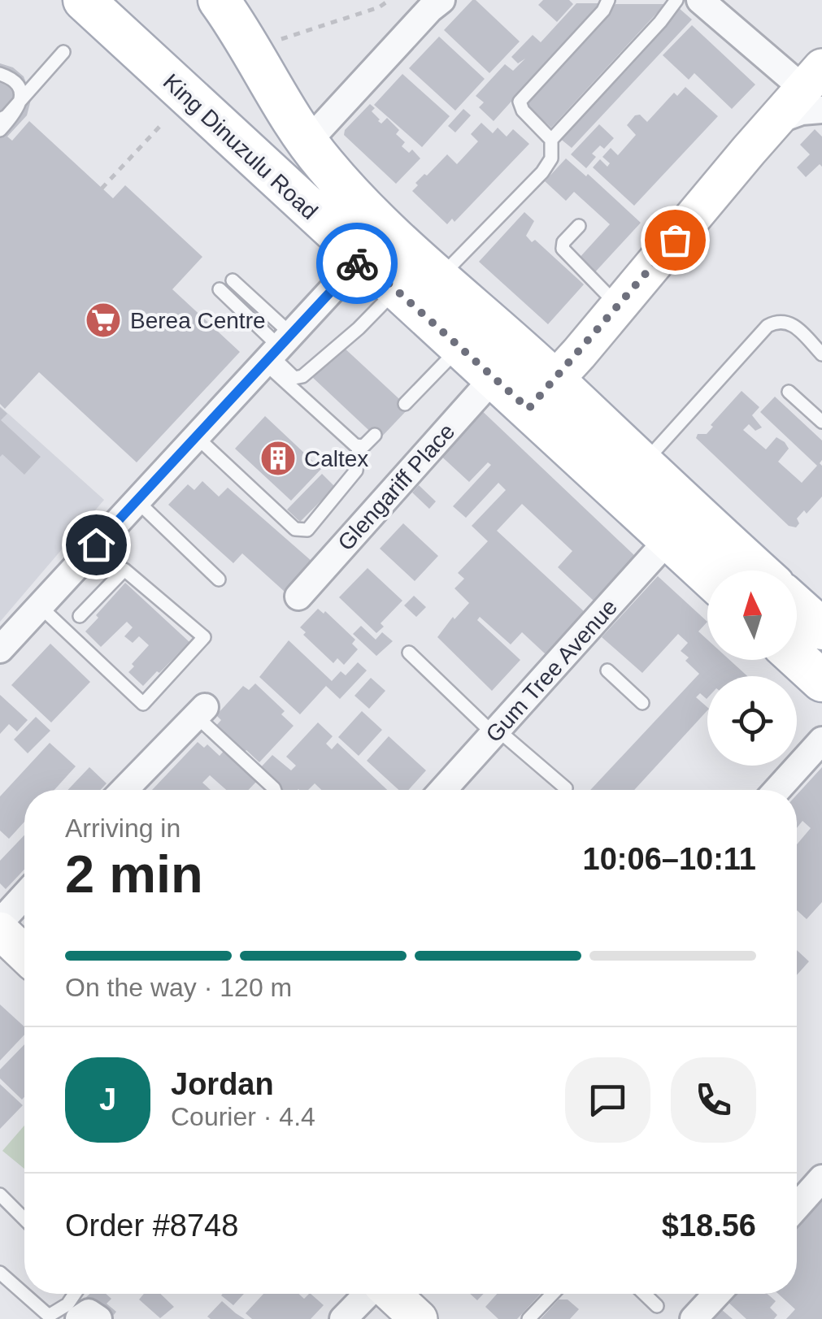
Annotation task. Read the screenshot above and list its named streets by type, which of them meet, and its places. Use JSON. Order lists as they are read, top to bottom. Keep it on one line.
{"streets":{"main road":["King Dinuzulu Road"],"street":["Glengariff Place","Gum Tree Avenue"]},"crossings":[["King Dinuzulu Road","Glengariff Place"],["King Dinuzulu Road","Gum Tree Avenue"]],"places":{"supermarket":["Berea Centre"],"building":["Caltex"]},"north":"top","page":{"heading":["2 min","Arriving in","10:06–10:11"],"panel":["Jordan","Courier · 4.4","Order #8748","$18.56"],"bar":"On the way · 120 m","round":"J"}}
